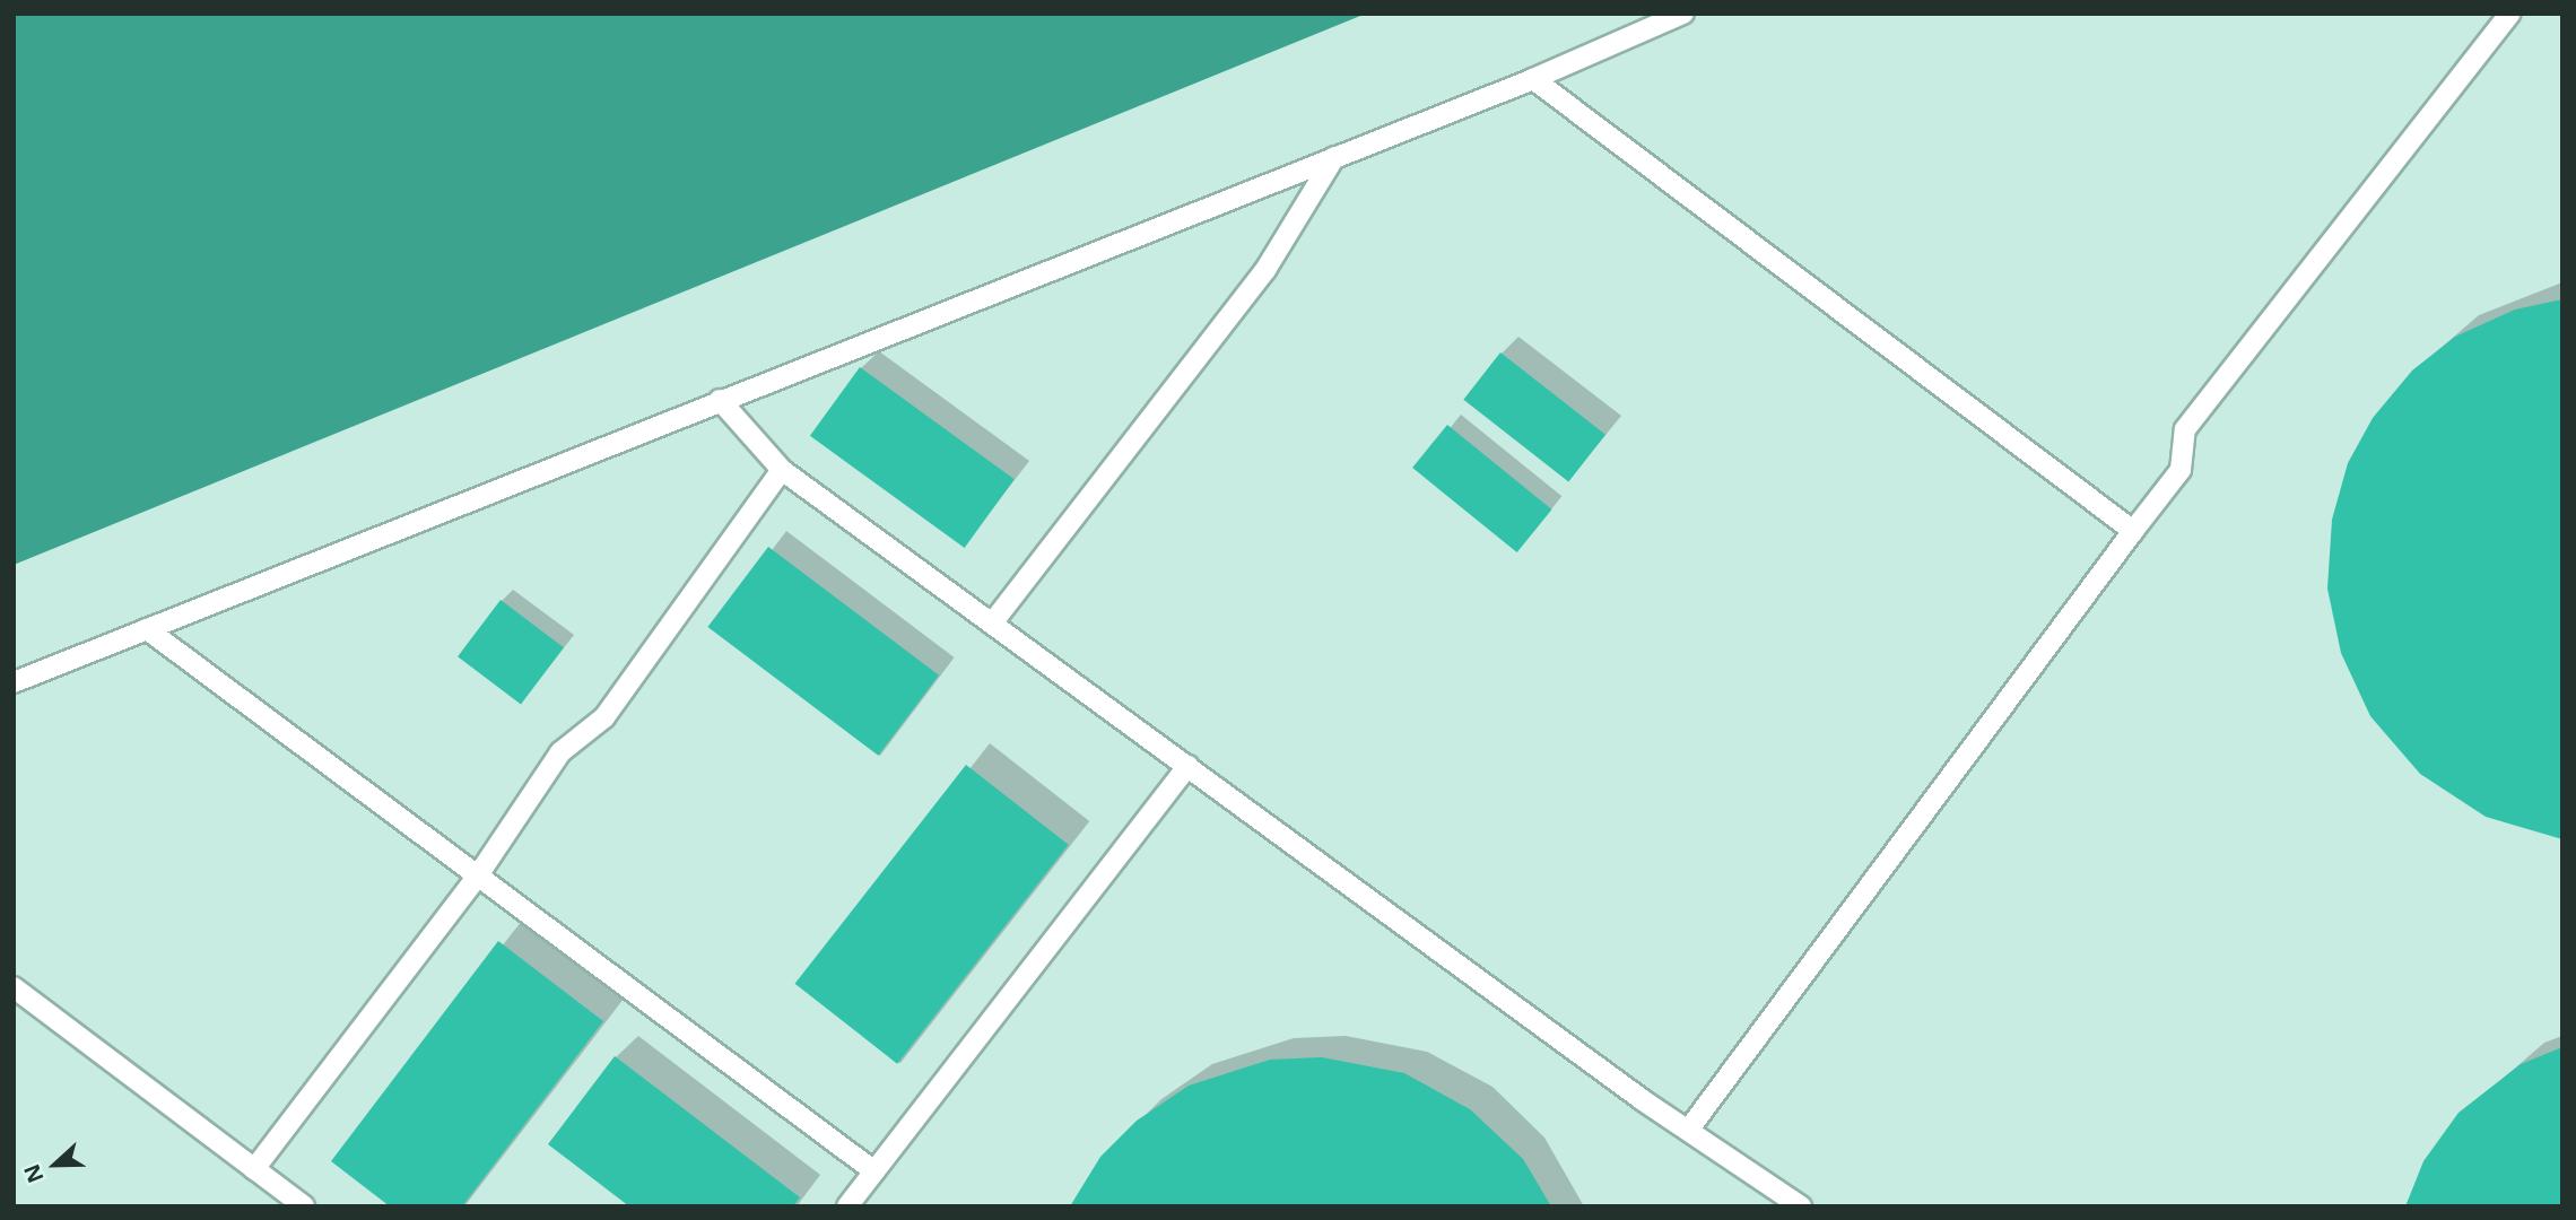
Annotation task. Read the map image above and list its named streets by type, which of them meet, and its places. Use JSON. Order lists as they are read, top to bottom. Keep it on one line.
{"north":"left"}
